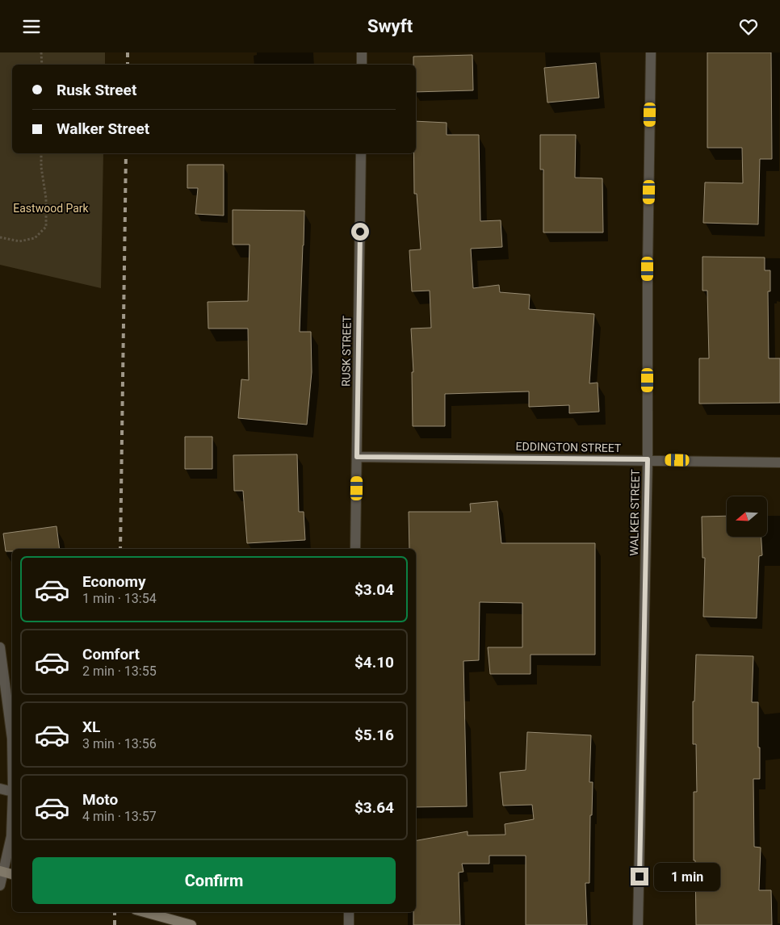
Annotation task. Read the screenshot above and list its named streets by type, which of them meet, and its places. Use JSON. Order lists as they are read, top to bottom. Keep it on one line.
{"streets":{"street":["RUSK STREET","EDDINGTON STREET","WALKER STREET"]},"crossings":[["RUSK STREET","EDDINGTON STREET"],["EDDINGTON STREET","WALKER STREET"]],"parks":["Eastwood Park"],"north":"left","page":{"header":"Swyft","banner":["Rusk Street","Walker Street"],"list":[{"name":"Economy","note":"1 min · 13:54","value":"$3.04"},{"name":"Comfort","note":"2 min · 13:55","value":"$4.10"},{"name":"XL","note":"3 min · 13:56","value":"$5.16"},{"name":"Moto","note":"4 min · 13:57","value":"$3.64"}],"buttons":"Confirm","bubble":"1 min"}}
